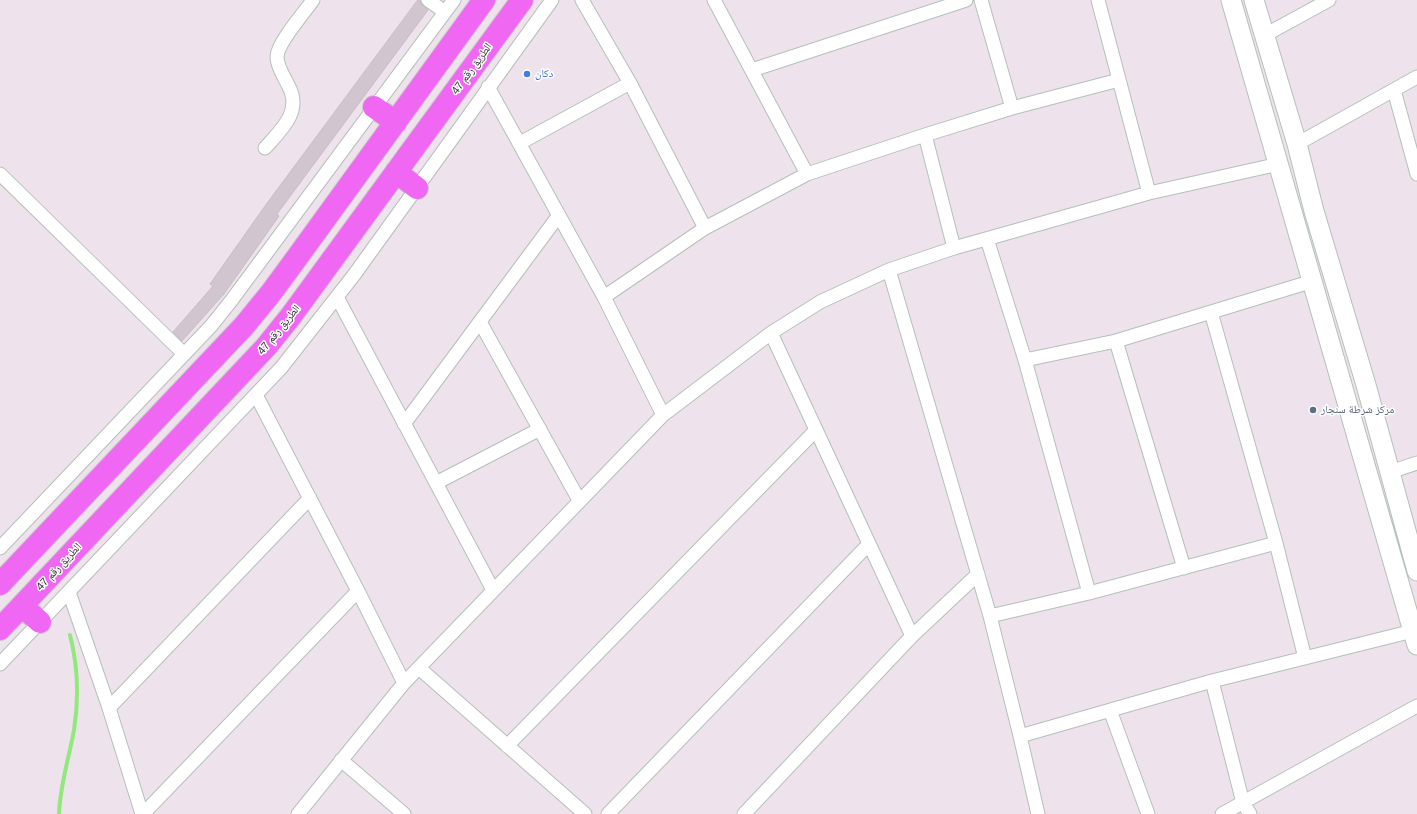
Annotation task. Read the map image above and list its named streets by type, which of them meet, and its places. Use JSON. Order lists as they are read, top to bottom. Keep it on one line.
{"streets":{"highway":["الطريق رقم 47"]},"places":["دكان","مركز شرطة سنجار"]}
